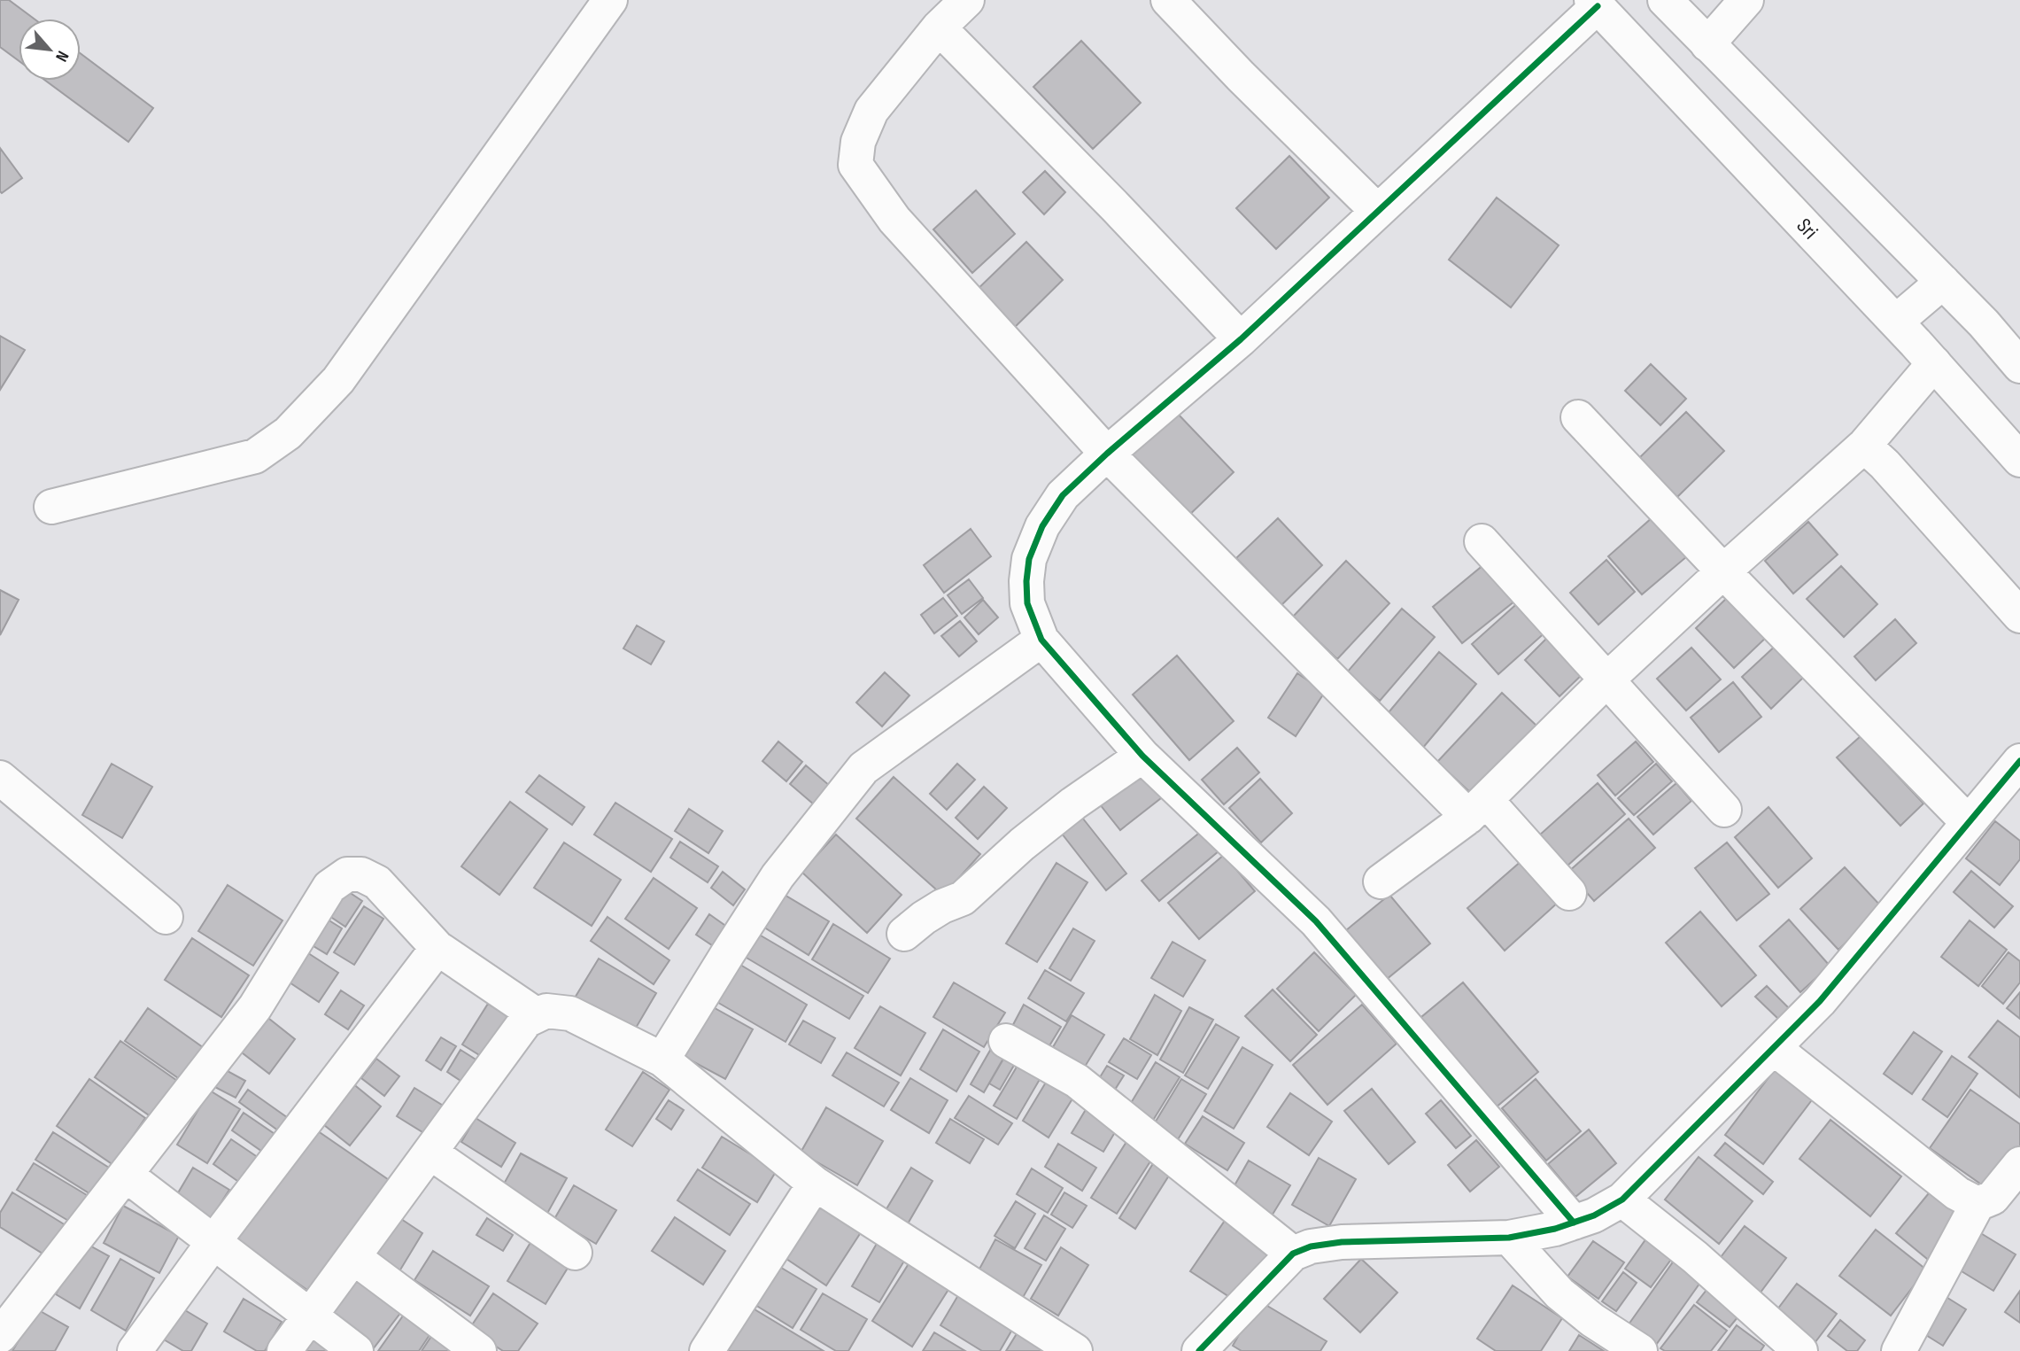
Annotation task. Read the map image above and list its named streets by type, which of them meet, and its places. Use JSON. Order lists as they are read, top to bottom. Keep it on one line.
{"streets":{"main road":["Sri"]},"north":"bottom right"}
